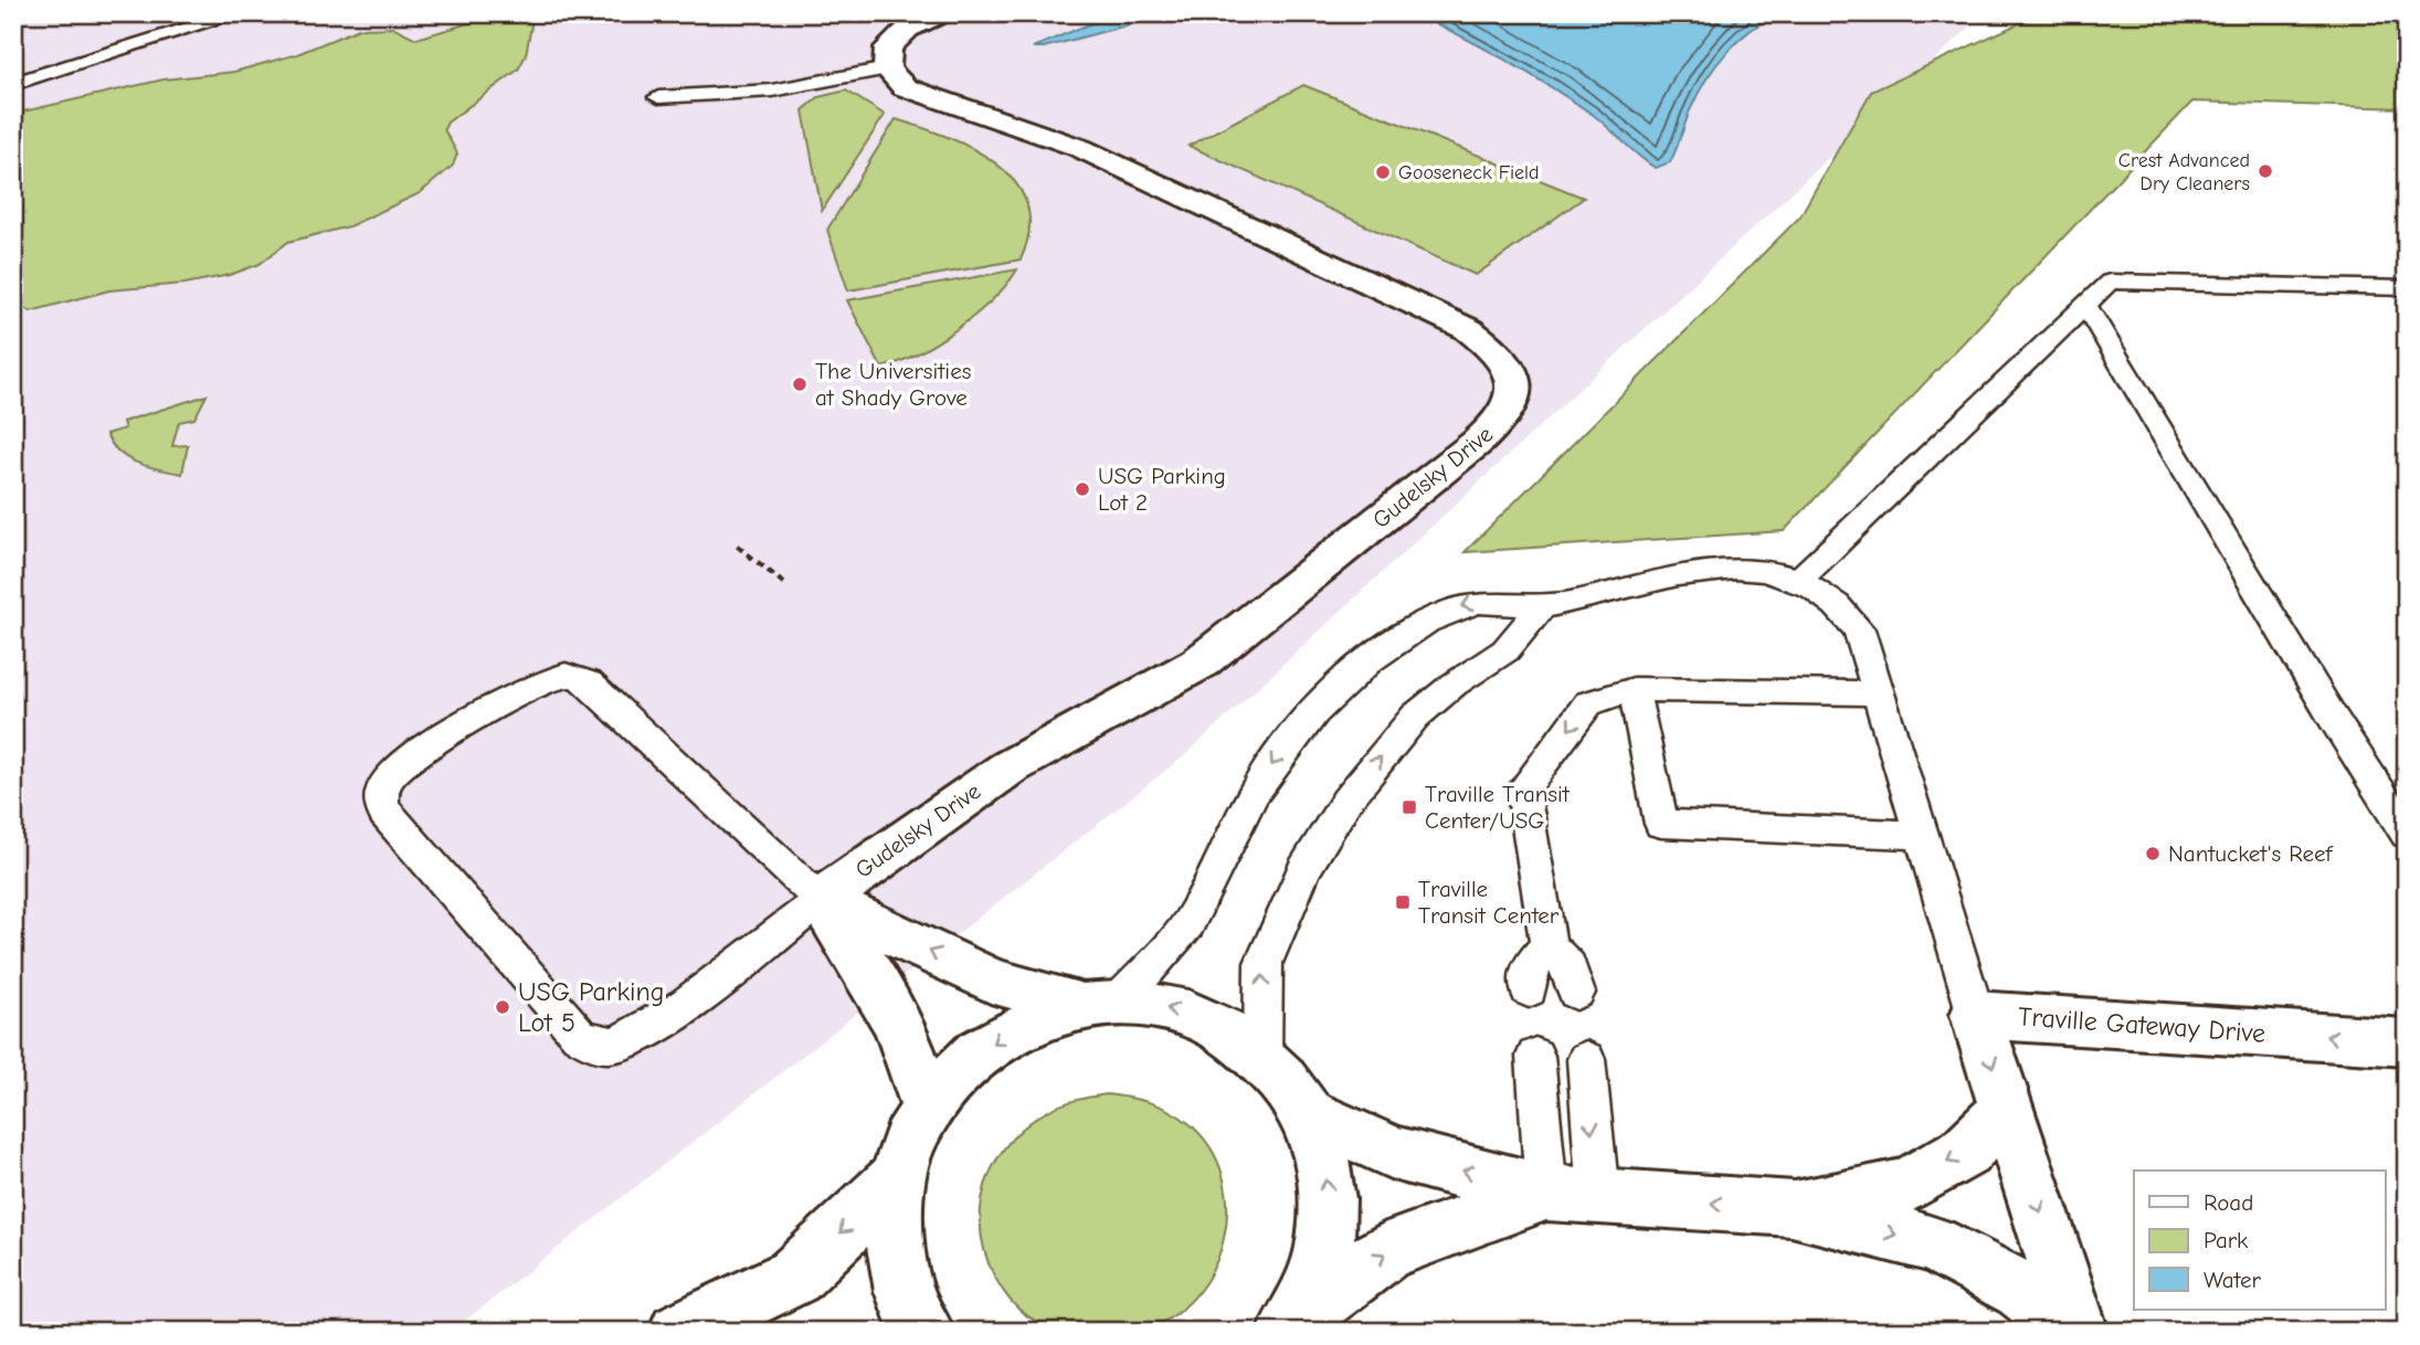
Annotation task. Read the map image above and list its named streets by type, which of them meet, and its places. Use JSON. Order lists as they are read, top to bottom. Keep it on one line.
{"streets":{"street":["Gudelsky Drive","Traville Gateway Drive"]},"places":{"other":["Crest Advanced Dry Cleaners","Gooseneck Field","The Universities at Shady Grove","USG Parking Lot 2","Nantucket's Reef","USG Parking Lot 5"],"transit":["Traville Transit Center/USG","Traville Transit Center"]},"legend":["Road","Park","Water"]}
